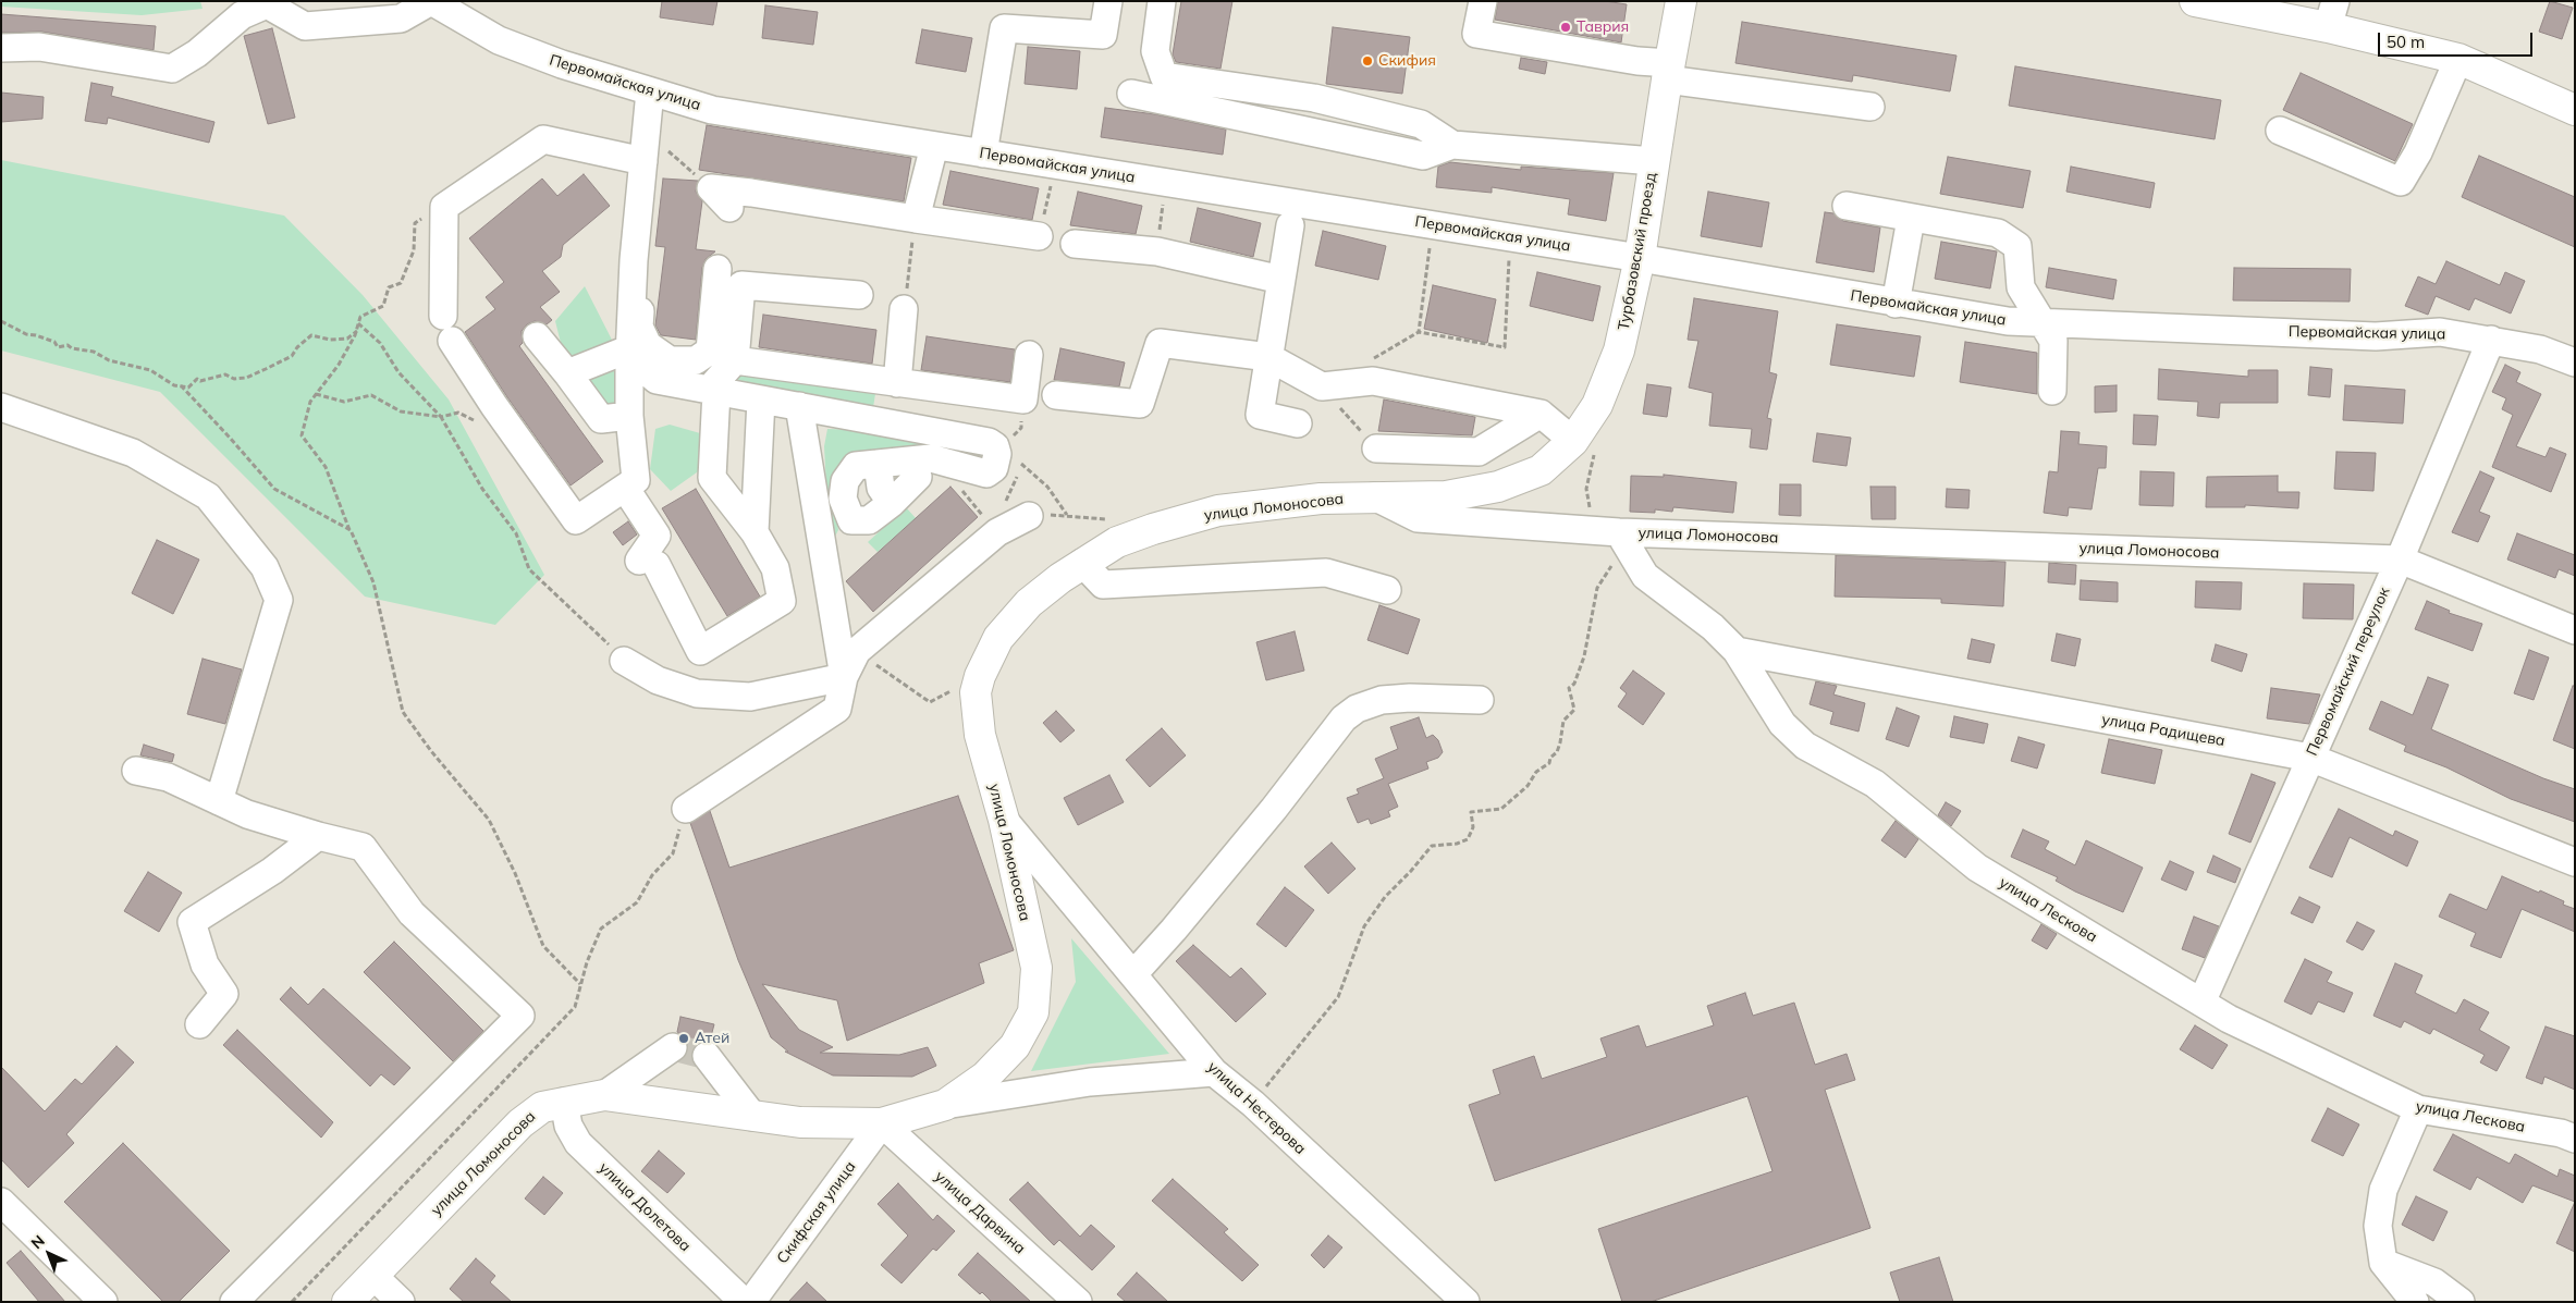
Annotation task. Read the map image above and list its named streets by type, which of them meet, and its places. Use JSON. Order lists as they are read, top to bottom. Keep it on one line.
{"streets":{"main road":["Турбазовский проезд","улица Ломоносова"],"street":["Первомайская улица","Первомайский переулок","улица Радищева","улица Лескова","улица Нестерова","улица Долетова","Скифская улица","улица Дарвина"]},"crossings":[["Первомайская улица","Турбазовский проезд"],["Первомайская улица","Первомайский переулок"],["Турбазовский проезд","улица Ломоносова"],["улица Ломоносова","Первомайский переулок"],["улица Ломоносова","улица Лескова"],["улица Ломоносова","улица Нестерова"],["улица Ломоносова","улица Долетова"],["улица Ломоносова","Скифская улица"],["улица Ломоносова","улица Дарвина"],["Первомайский переулок","улица Радищева"],["Первомайский переулок","улица Лескова"],["улица Радищева","улица Лескова"],["Скифская улица","улица Дарвина"]],"places":["Таврия","Скифия","Атей"],"scale_bar":"50 m","north":"top left"}
